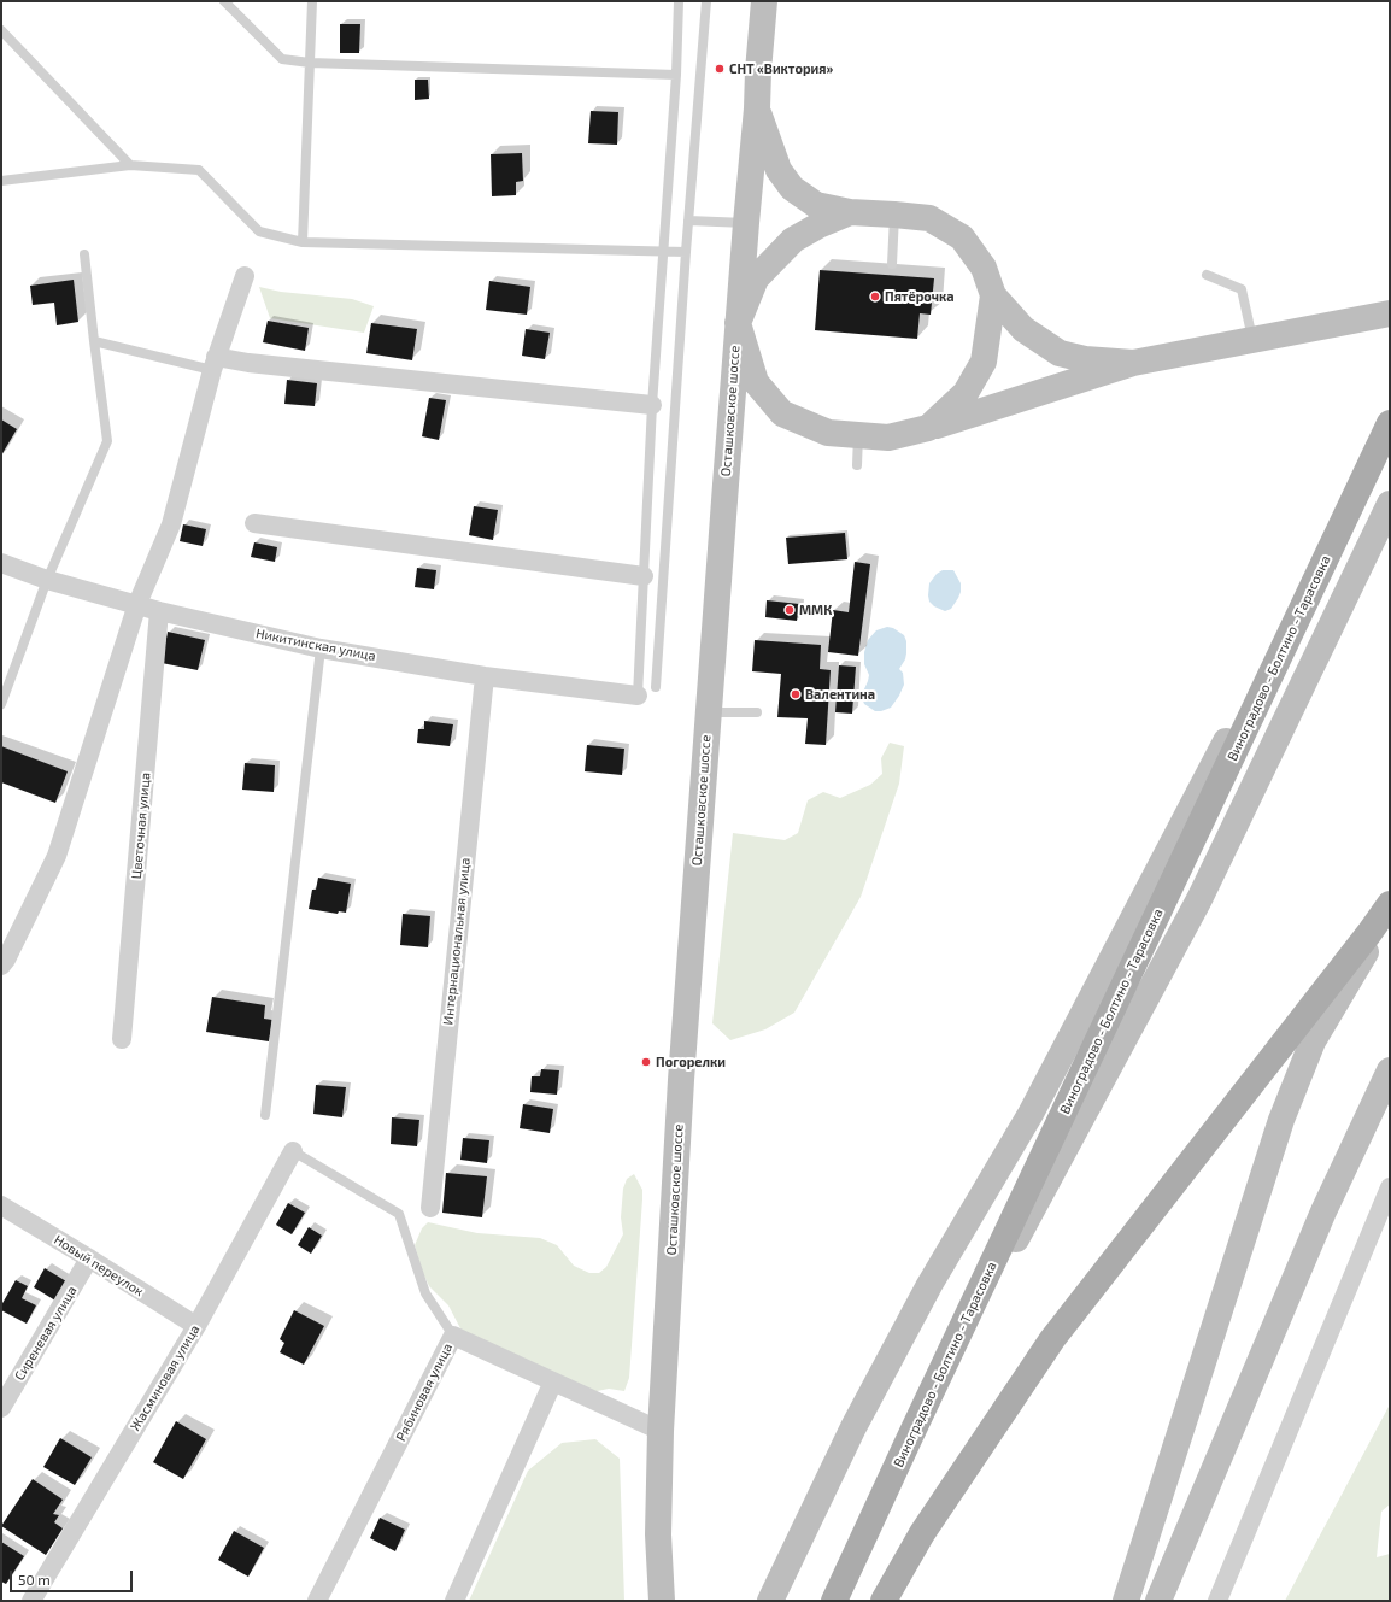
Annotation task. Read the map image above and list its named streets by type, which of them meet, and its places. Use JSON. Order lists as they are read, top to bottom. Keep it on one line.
{"streets":{"main road":["Осташковское шоссе","Виноградово - Болтино - Тарасовка"],"street":["Никитинская улица","Цветочная улица","Интернациональная улица","Новый переулок","Сиреневая улица","Жасминовая улица","Рябиновая улица"]},"crossings":[["Осташковское шоссе","Рябиновая улица"],["Никитинская улица","Цветочная улица"],["Никитинская улица","Интернациональная улица"],["Новый переулок","Сиреневая улица"],["Новый переулок","Жасминовая улица"]],"places":["СНТ «Виктория»","Пятёрочка","ММК","Валентина","Погорелки"],"scale_bar":"50 m"}
